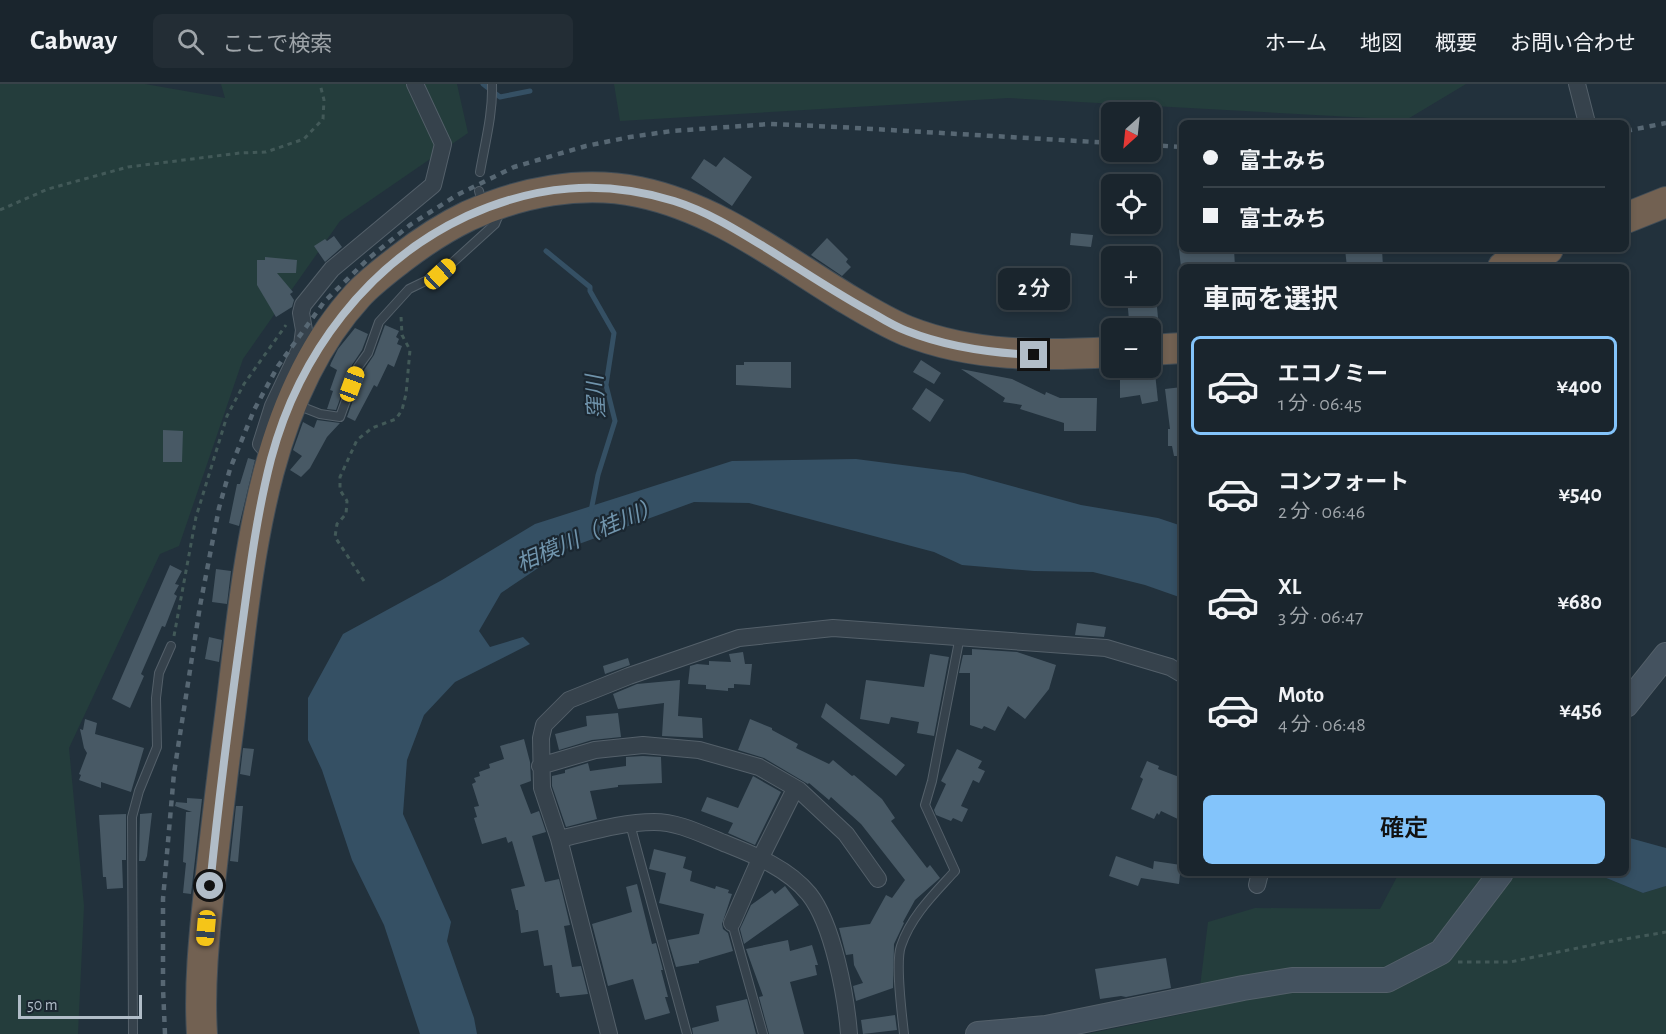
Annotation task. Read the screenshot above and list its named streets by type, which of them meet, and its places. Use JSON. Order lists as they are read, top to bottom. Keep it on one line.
{"water":["窪川","相模川（桂川）"],"scale_bar":"50 m","north":"bottom left","page":{"header":"Cabway","search":"ここで検索","nav":["ホーム","地図","概要","お問い合わせ"],"map_buttons":["+","−"],"banner":["富士みち","富士みち"],"heading":"車両を選択","bubble":"2 分","list":[{"name":"エコノミー","note":"1 分 · 06:45","value":"¥400"},{"name":"コンフォート","note":"2 分 · 06:46","value":"¥540"},{"name":"XL","note":"3 分 · 06:47","value":"¥680"},{"name":"Moto","note":"4 分 · 06:48","value":"¥456"}],"buttons":"確定","scale":"50 m"}}
